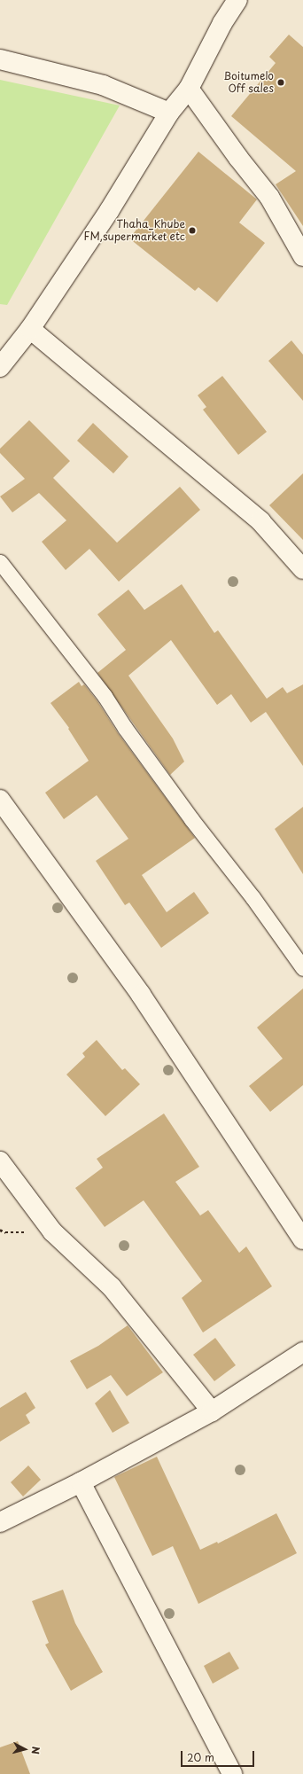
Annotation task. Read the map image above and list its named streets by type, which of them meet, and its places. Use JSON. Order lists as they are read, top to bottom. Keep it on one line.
{"places":["Boitumelo Off sales","Thaha_Khube FM,supermarket etc"],"scale_bar":"20 m","north":"right"}
